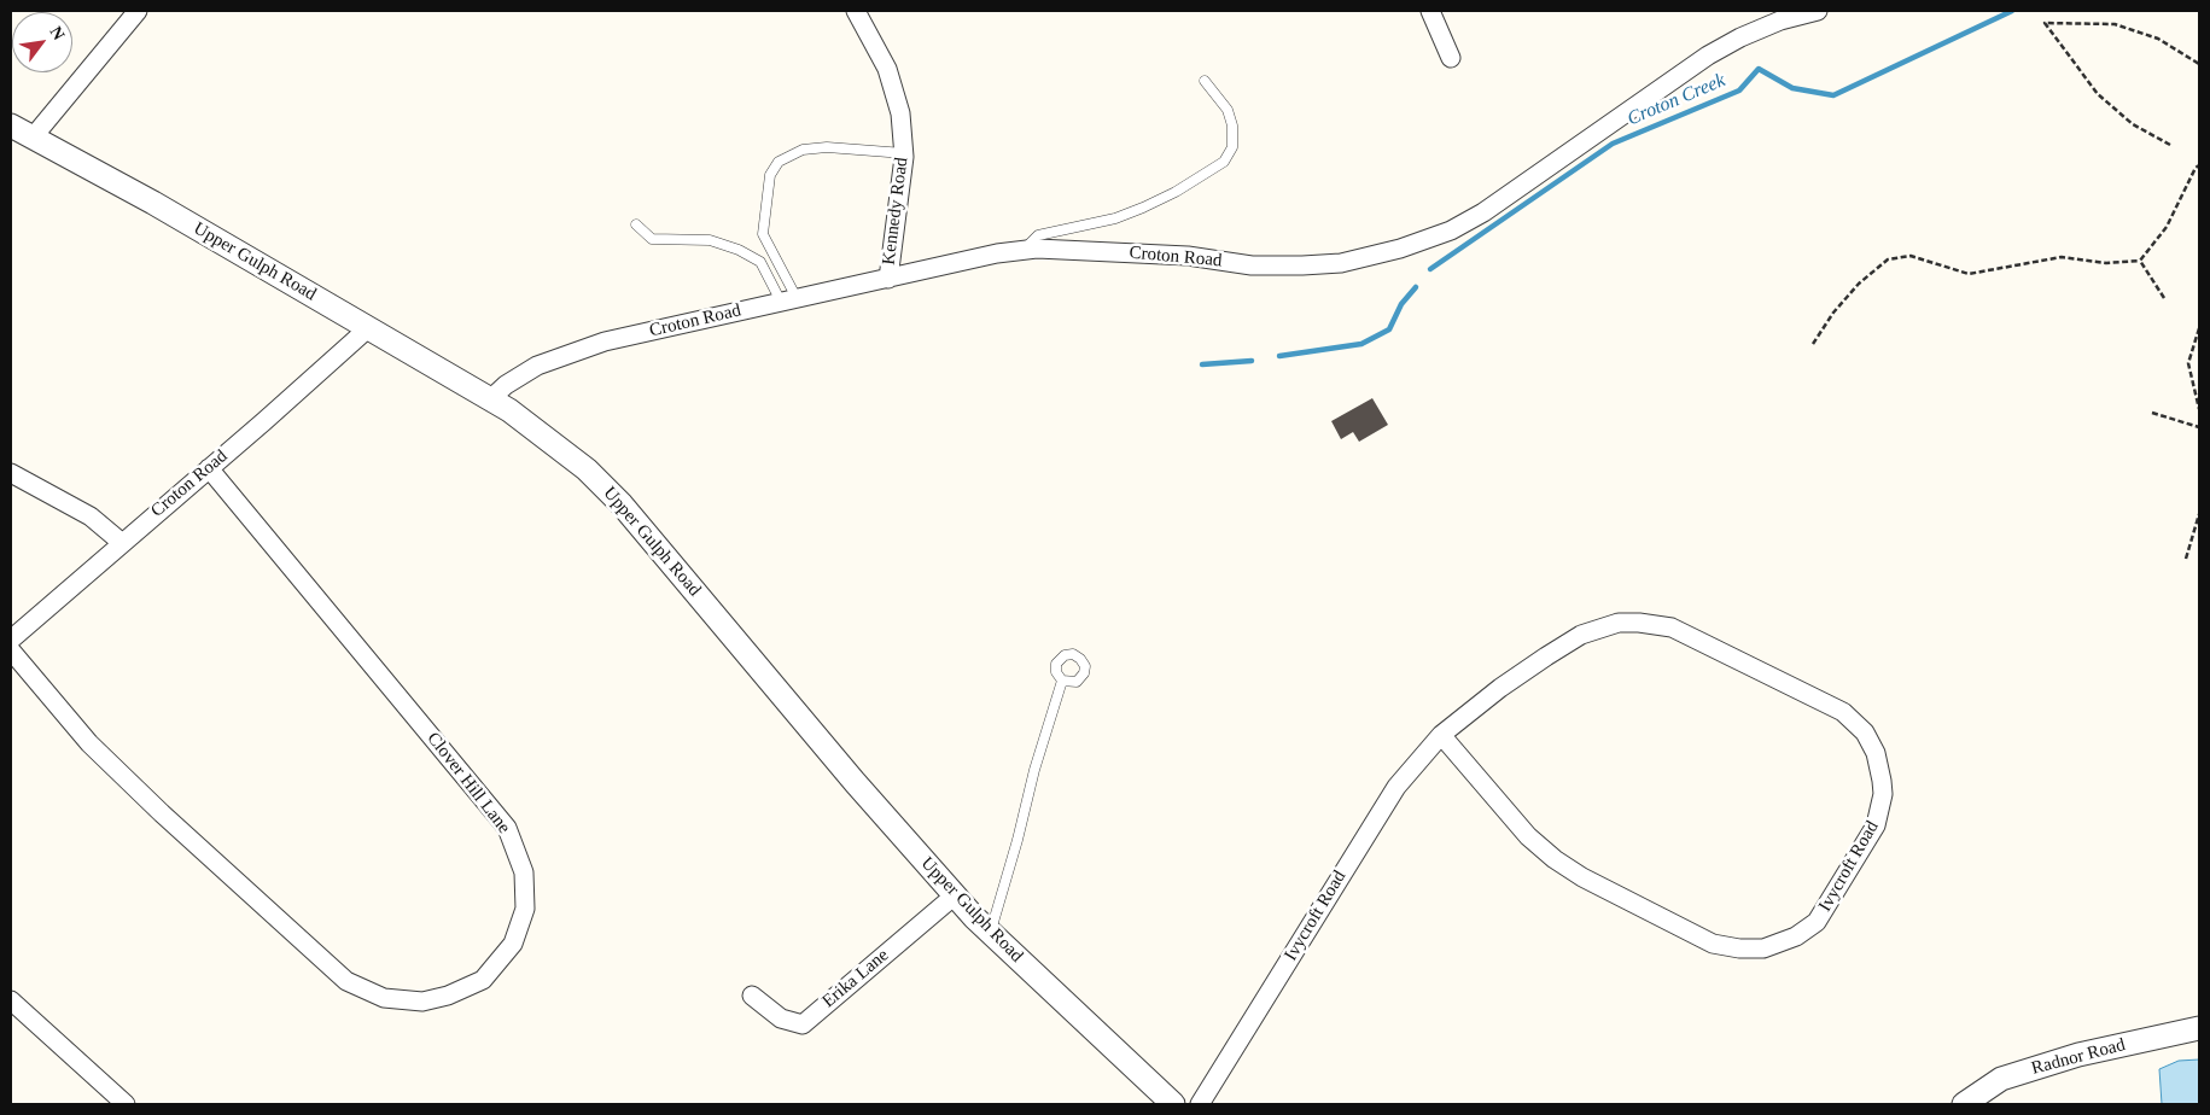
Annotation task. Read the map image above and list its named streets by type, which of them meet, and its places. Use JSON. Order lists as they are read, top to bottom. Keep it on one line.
{"streets":{"street":["Kennedy Road","Croton Road","Upper Gulph Road","Clover Hill Lane","Ivycroft Road","Erika Lane","Radnor Road"]},"crossings":[["Kennedy Road","Croton Road"],["Croton Road","Upper Gulph Road"],["Croton Road","Clover Hill Lane"],["Upper Gulph Road","Erika Lane"]],"water":["Croton Creek"],"north":"top right"}
